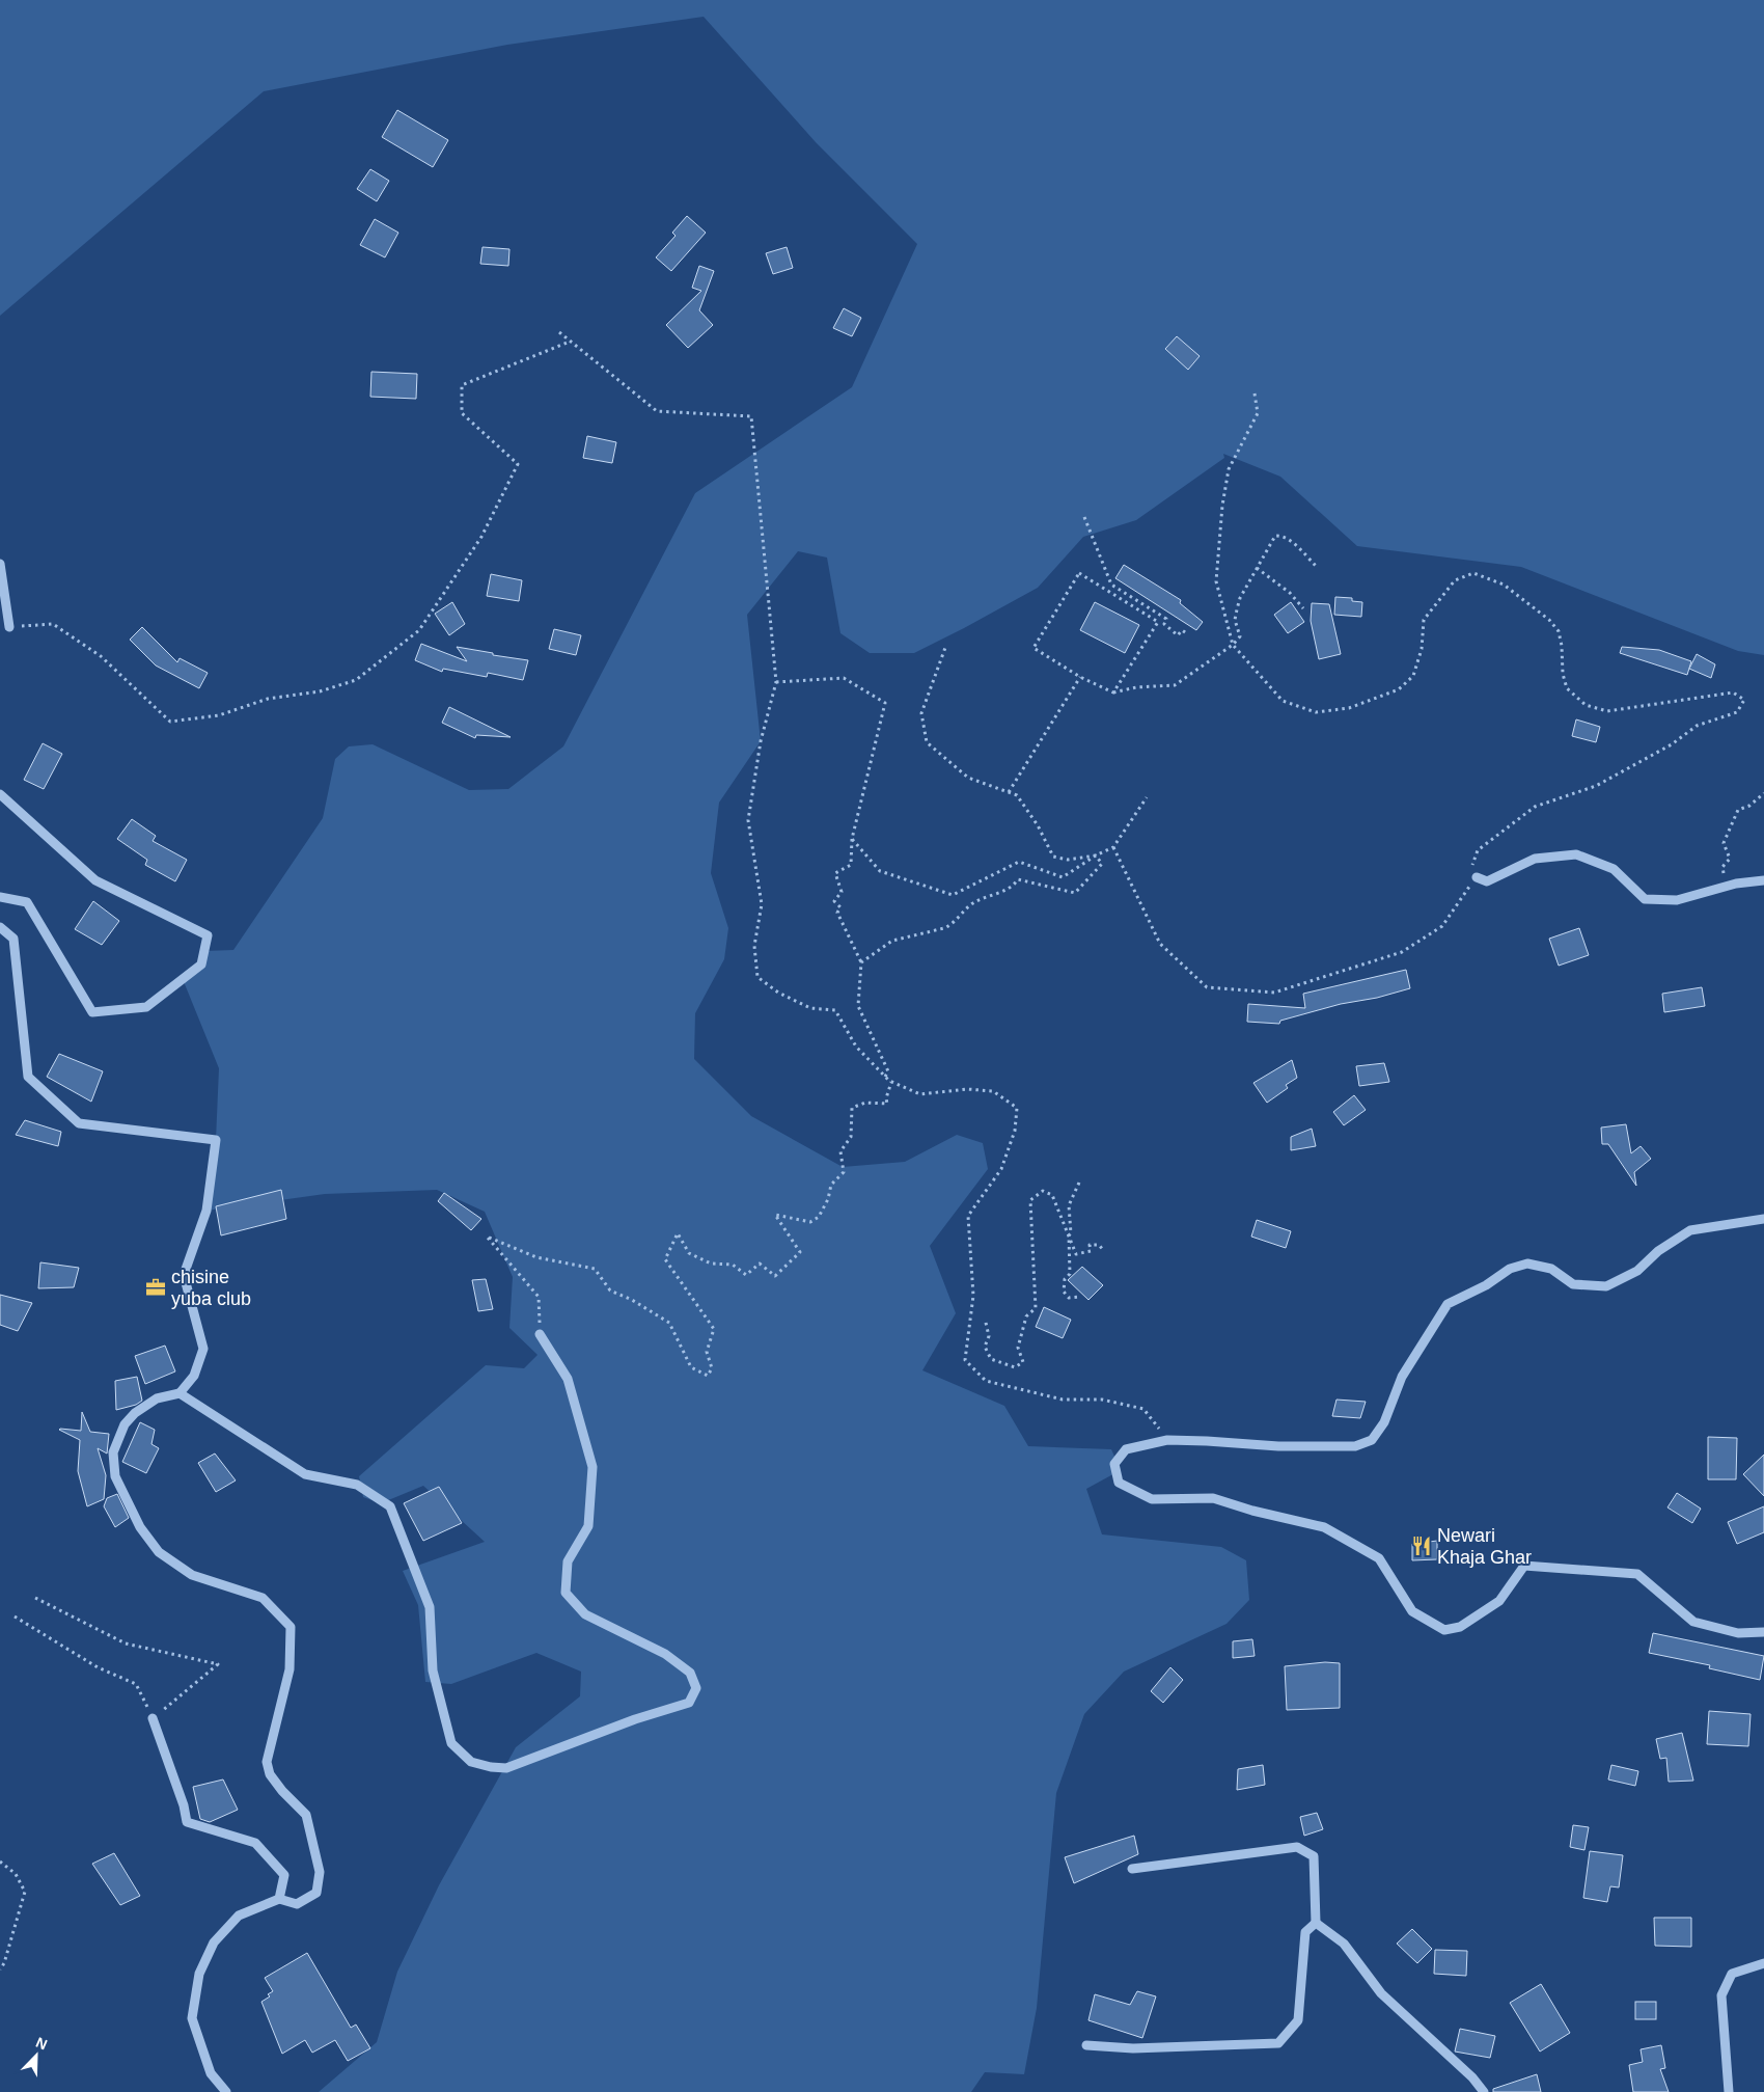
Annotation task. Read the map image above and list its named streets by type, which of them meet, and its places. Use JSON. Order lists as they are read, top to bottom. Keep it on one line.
{"places":{"office":["chisine yuba club"],"restaurant":["Newari Khaja Ghar"]},"north":"top right"}
